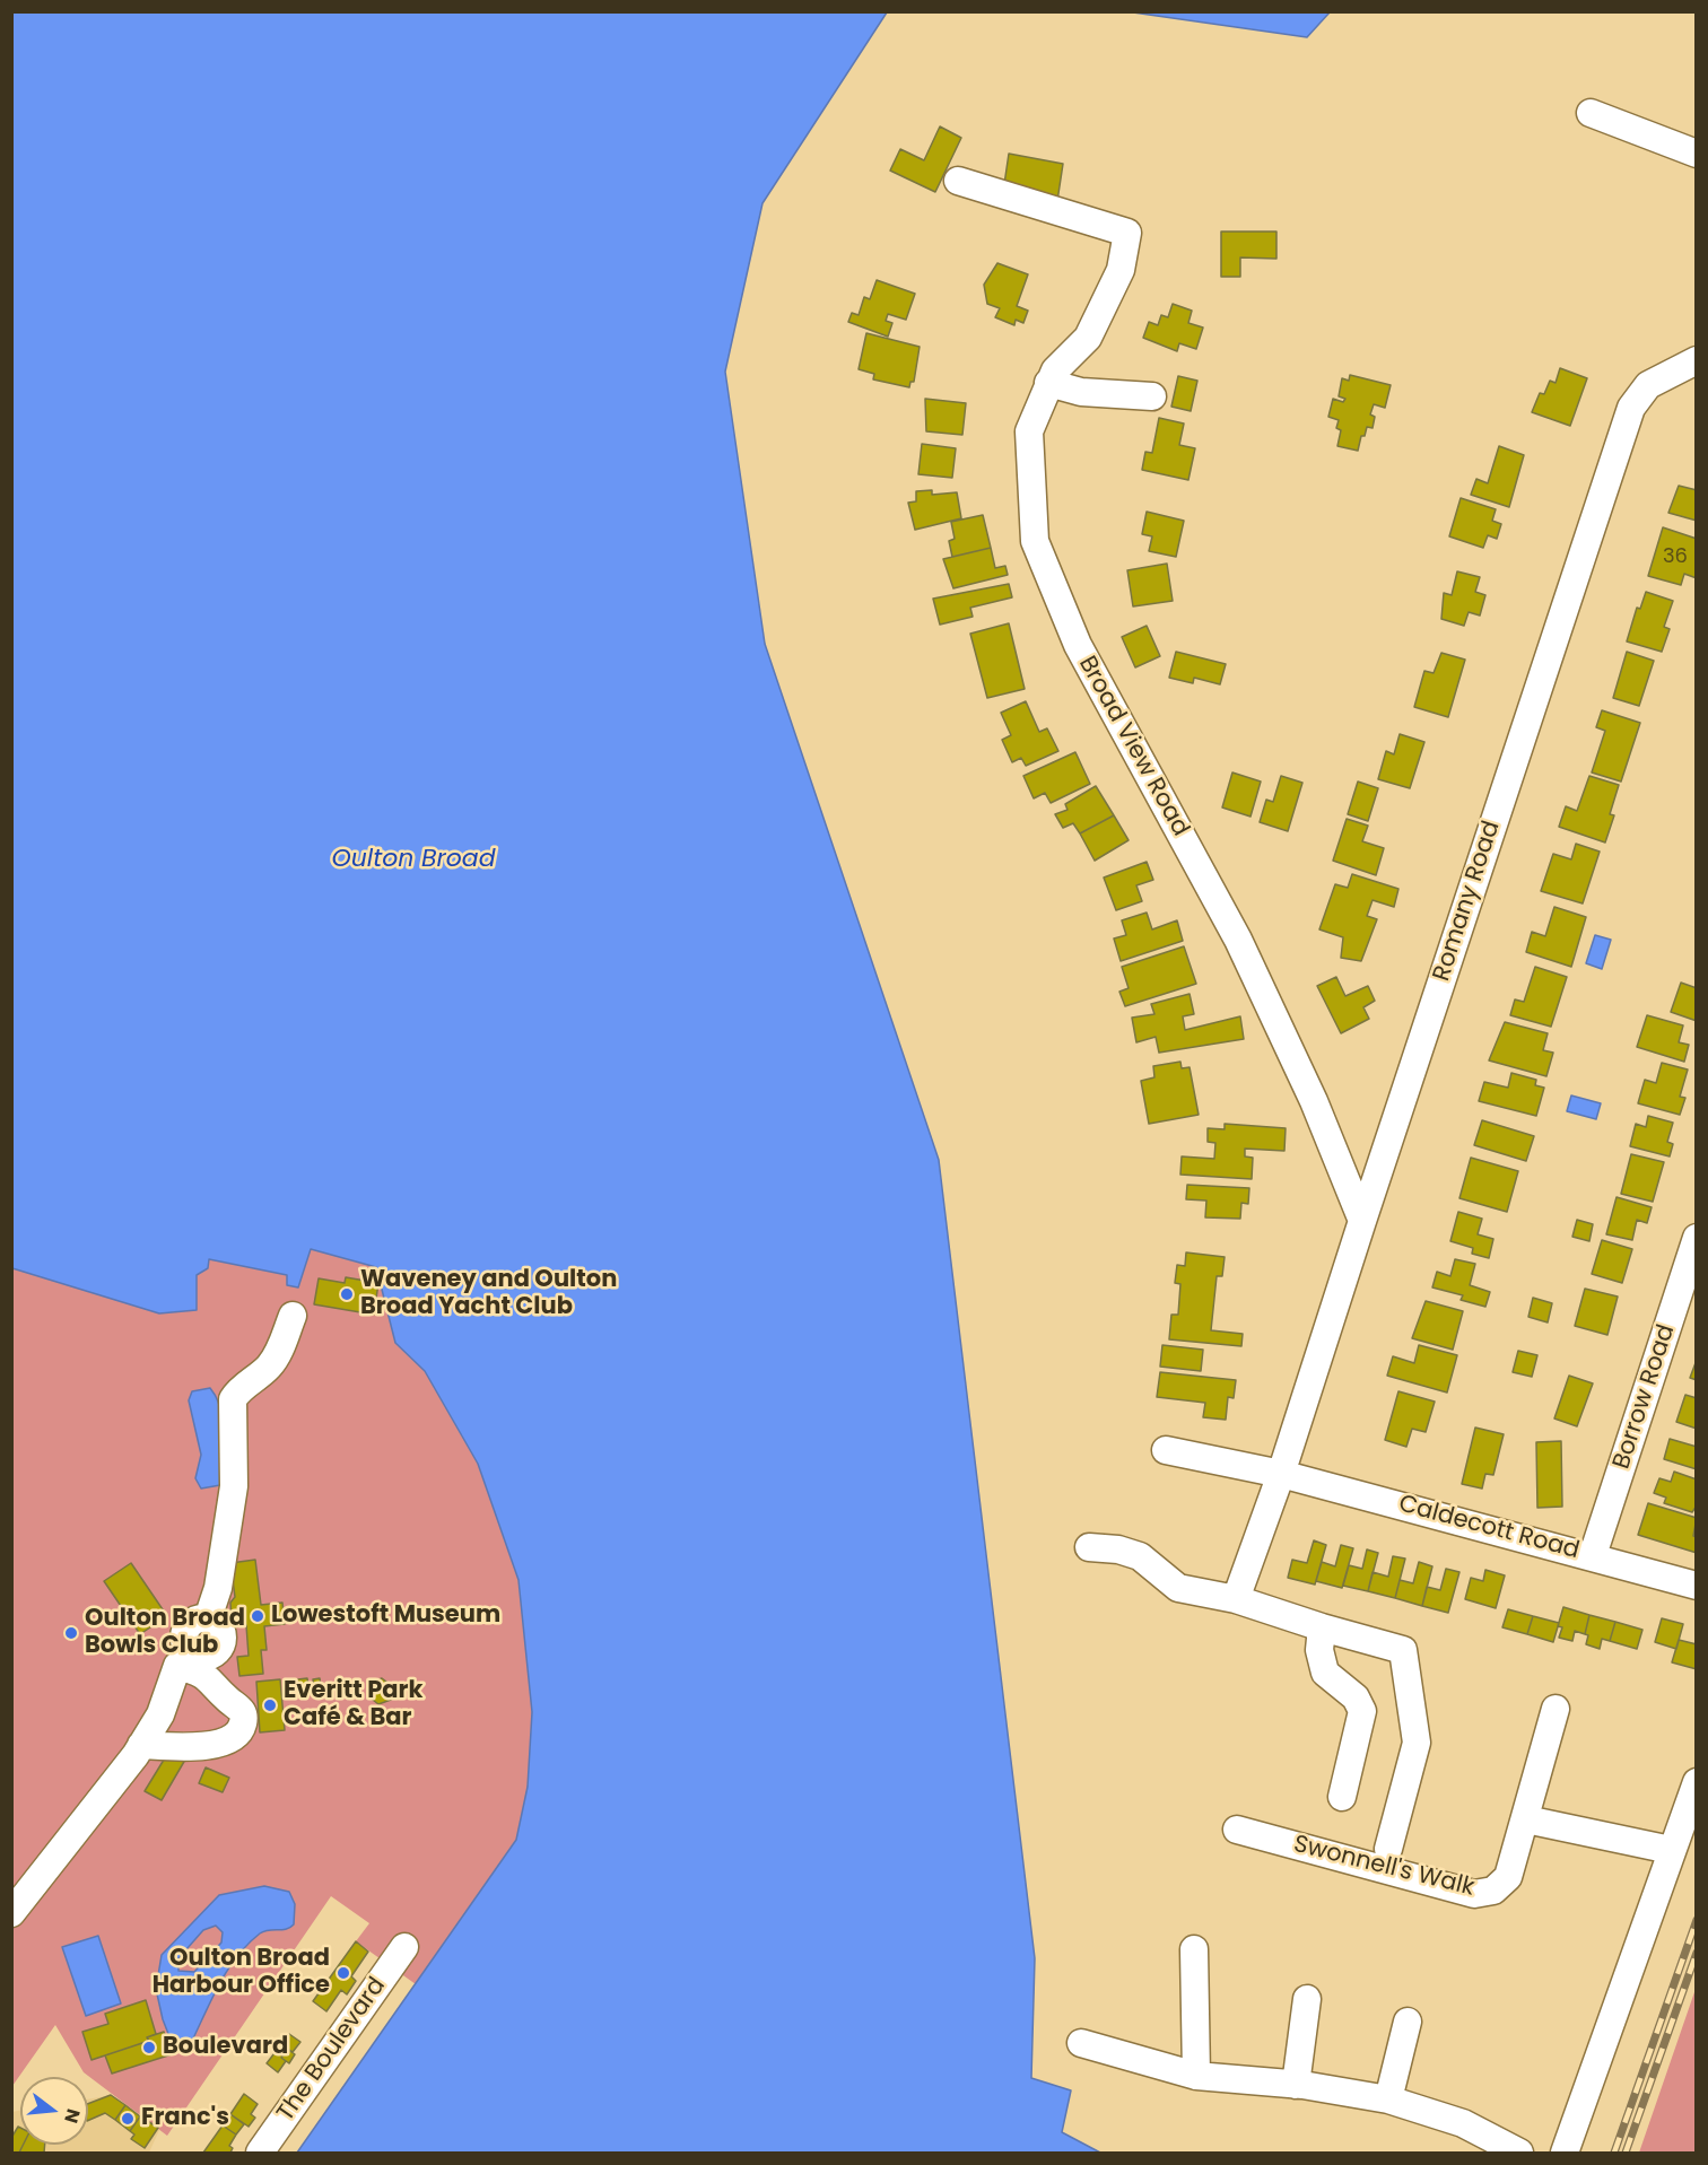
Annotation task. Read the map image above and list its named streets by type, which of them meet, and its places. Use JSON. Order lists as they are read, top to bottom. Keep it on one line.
{"streets":{"street":["Broad View Road","Romany Road","Borrow Road","Caldecott Road","Swonnell's Walk","The Boulevard"]},"crossings":[["Broad View Road","Romany Road"],["Romany Road","Caldecott Road"],["Borrow Road","Caldecott Road"]],"water":["Oulton Broad"],"places":["Waveney and Oulton Broad Yacht Club","Lowestoft Museum","Oulton Broad Bowls Club","Everitt Park Café & Bar","Oulton Broad Harbour Office","Boulevard","Franc's"],"house_numbers":["36"],"north":"right"}
